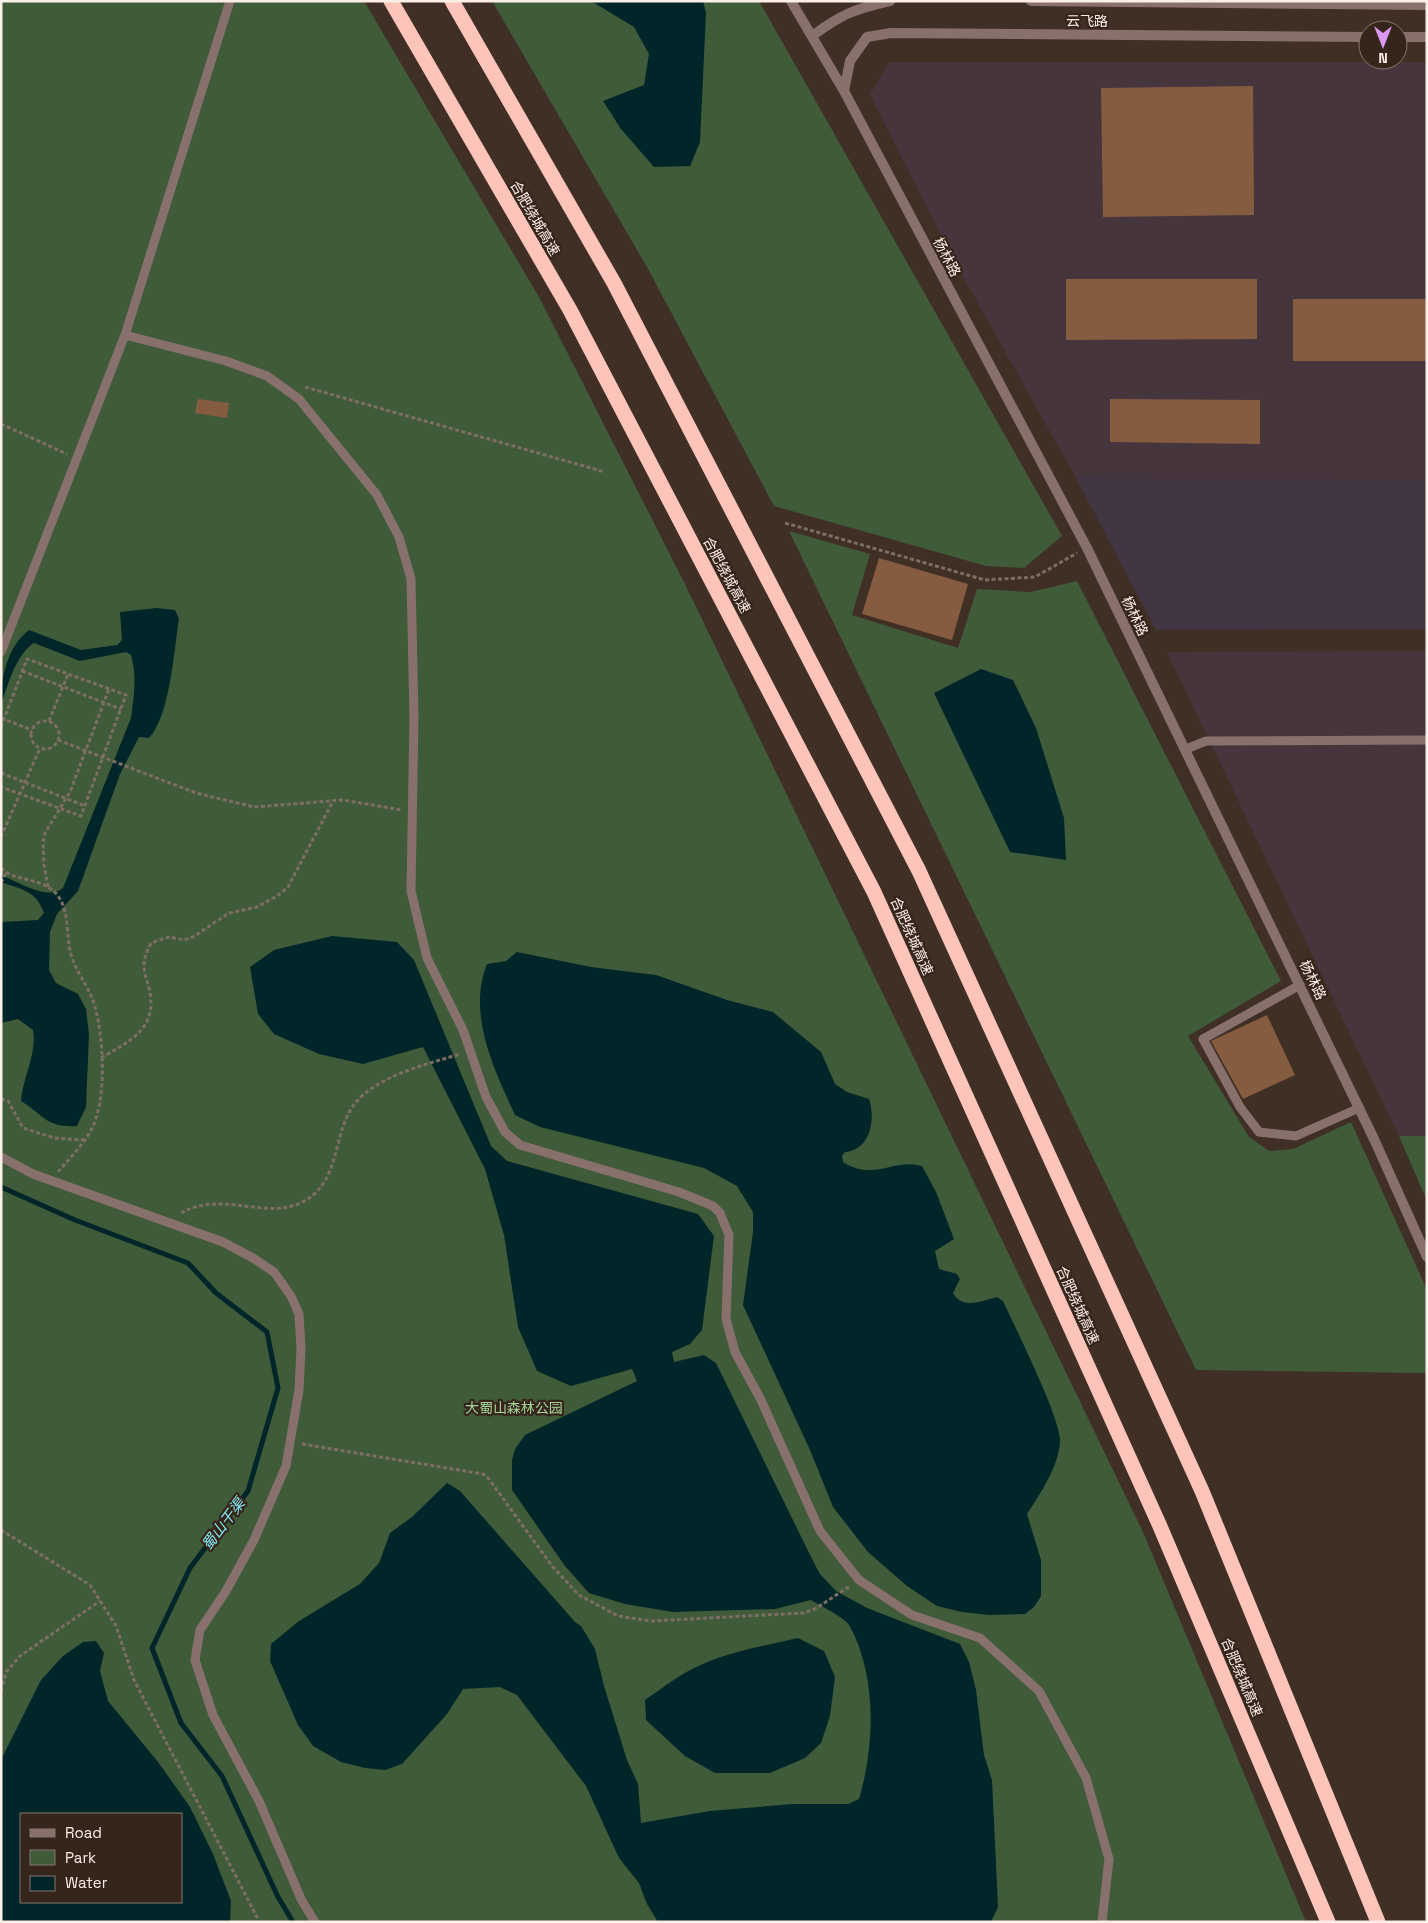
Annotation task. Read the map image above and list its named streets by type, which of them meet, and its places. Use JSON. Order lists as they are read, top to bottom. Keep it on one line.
{"streets":{"highway":["合肥绕城高速"],"street":["云飞路","杨林路"]},"crossings":[["云飞路","杨林路"]],"water":["蜀山干渠"],"parks":["大蜀山森林公园"],"legend":["Road","Park","Water"],"north":"bottom"}
